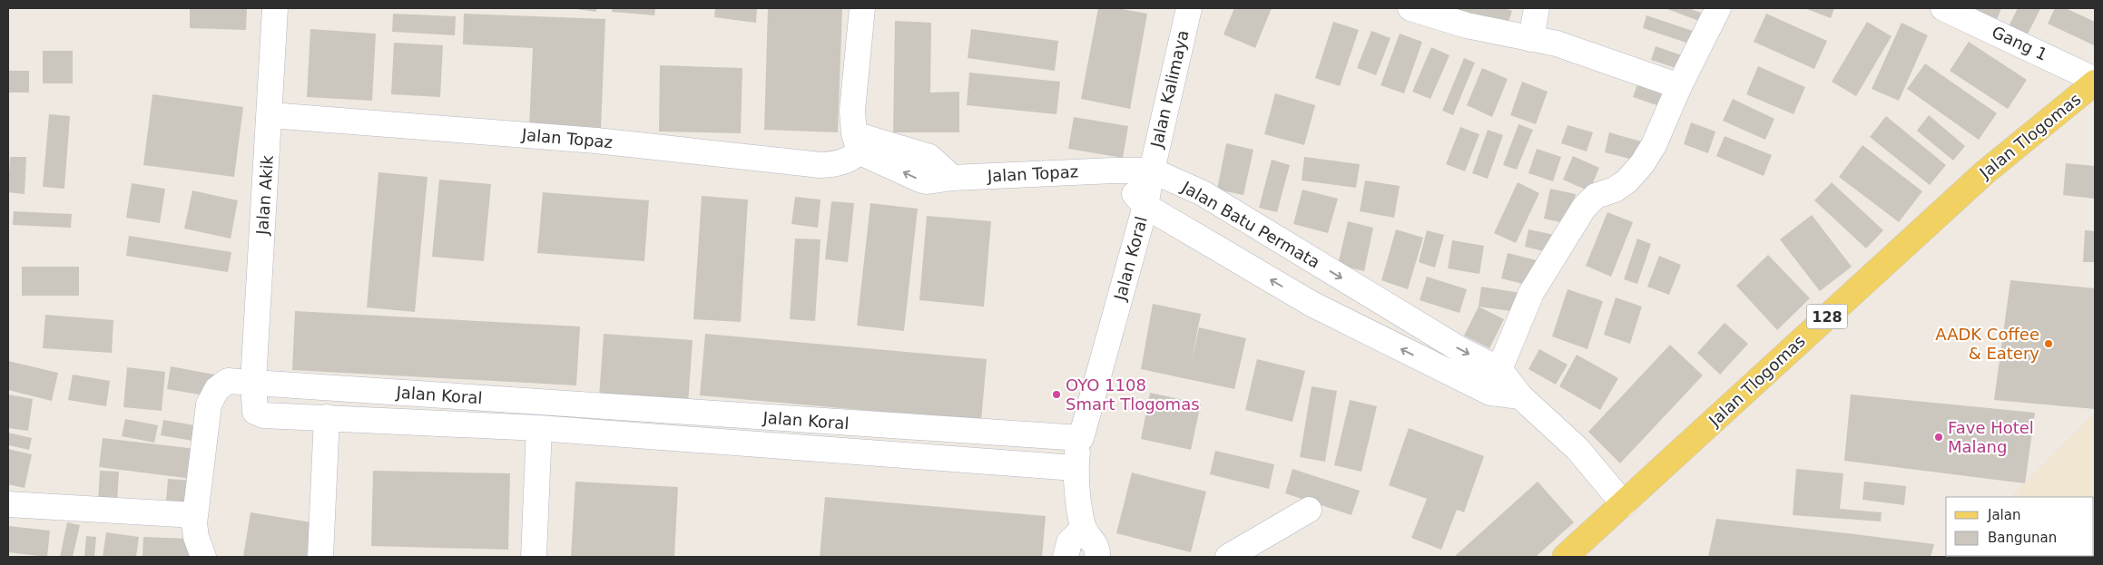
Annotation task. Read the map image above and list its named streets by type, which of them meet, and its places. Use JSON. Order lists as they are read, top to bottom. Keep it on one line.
{"streets":{"main road":["Jalan Tlogomas","128"],"street":["Gang 1","Jalan Kalimaya","Jalan Topaz","Jalan Akik","Jalan Batu Permata","Jalan Koral"]},"crossings":[["Gang 1","Jalan Tlogomas"],["Jalan Kalimaya","Jalan Batu Permata"],["Jalan Kalimaya","Jalan Koral"],["Jalan Tlogomas","Jalan Batu Permata"],["Jalan Topaz","Jalan Akik"],["Jalan Topaz","Jalan Batu Permata"],["Jalan Akik","Jalan Koral"],["Jalan Batu Permata","Jalan Koral"]],"places":["AADK Coffee & Eatery","OYO 1108 Smart Tlogomas","Fave Hotel Malang"],"legend":["Jalan","Bangunan"]}
